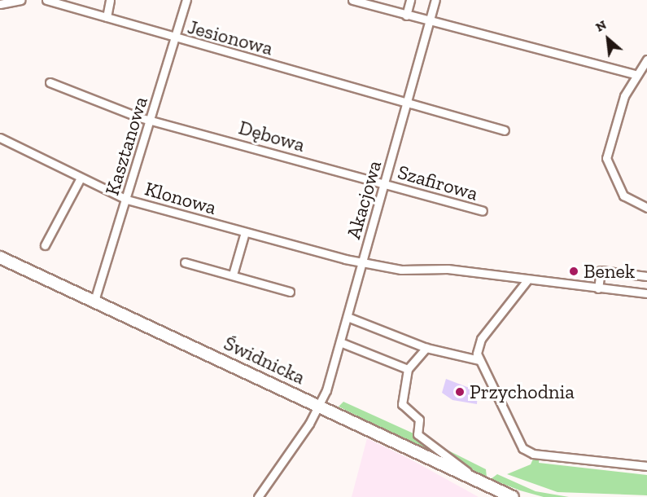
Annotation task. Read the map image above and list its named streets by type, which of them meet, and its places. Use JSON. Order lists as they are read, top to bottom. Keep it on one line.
{"streets":{"street":["Jesionowa","Dębowa","Kasztanowa","Szafirowa","Klonowa","Akacjowa","Świdnicka"]},"crossings":[["Jesionowa","Kasztanowa"],["Jesionowa","Akacjowa"],["Dębowa","Kasztanowa"],["Dębowa","Szafirowa"],["Dębowa","Akacjowa"],["Kasztanowa","Klonowa"],["Kasztanowa","Świdnicka"],["Szafirowa","Akacjowa"],["Klonowa","Akacjowa"],["Akacjowa","Świdnicka"]],"places":["Benek","Przychodnia"],"north":"top left"}
